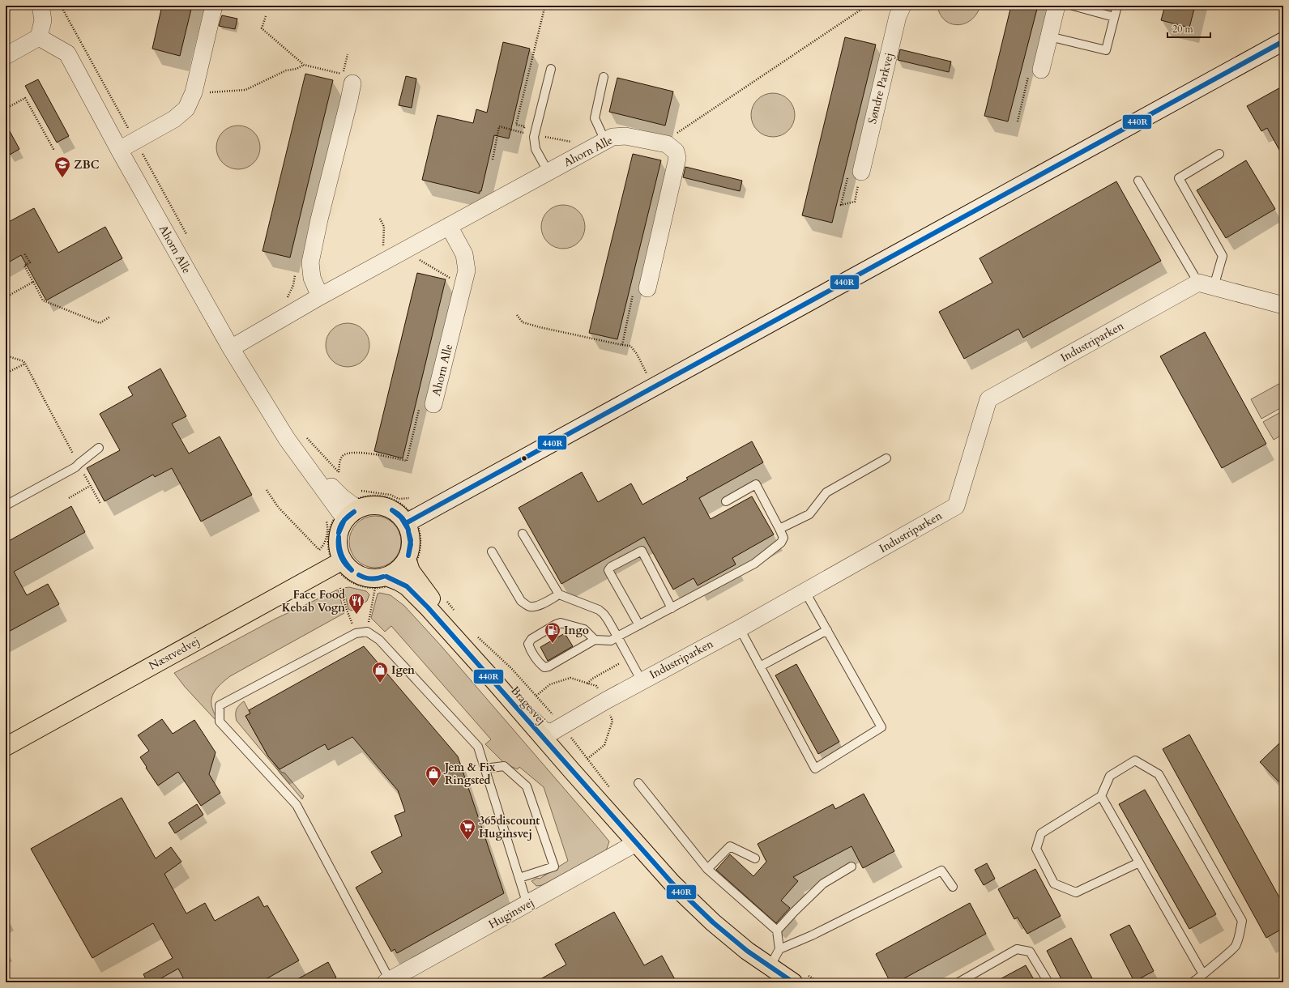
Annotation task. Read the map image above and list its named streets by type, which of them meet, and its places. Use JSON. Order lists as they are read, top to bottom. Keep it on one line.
{"streets":{"main road":["Næstvedvej","Bragesvej"],"street":["Søndre Parkvej","Ahorn Alle","Industriparken","Huginsvej"]},"crossings":[["Ahorn Alle","Næstvedvej"],["Ahorn Alle","Bragesvej"],["Industriparken","Bragesvej"],["Næstvedvej","Bragesvej"],["Bragesvej","Huginsvej"]],"places":{"school or university":["ZBC"],"restaurant":["Face Food Kebab Vogn"],"fuel station":["Ingo"],"shop":["Igen","Jem & Fix Ringsted"],"supermarket":["365discount Huginsvej"]},"lines":["transit line 440R"],"scale_bar":"20 m"}
